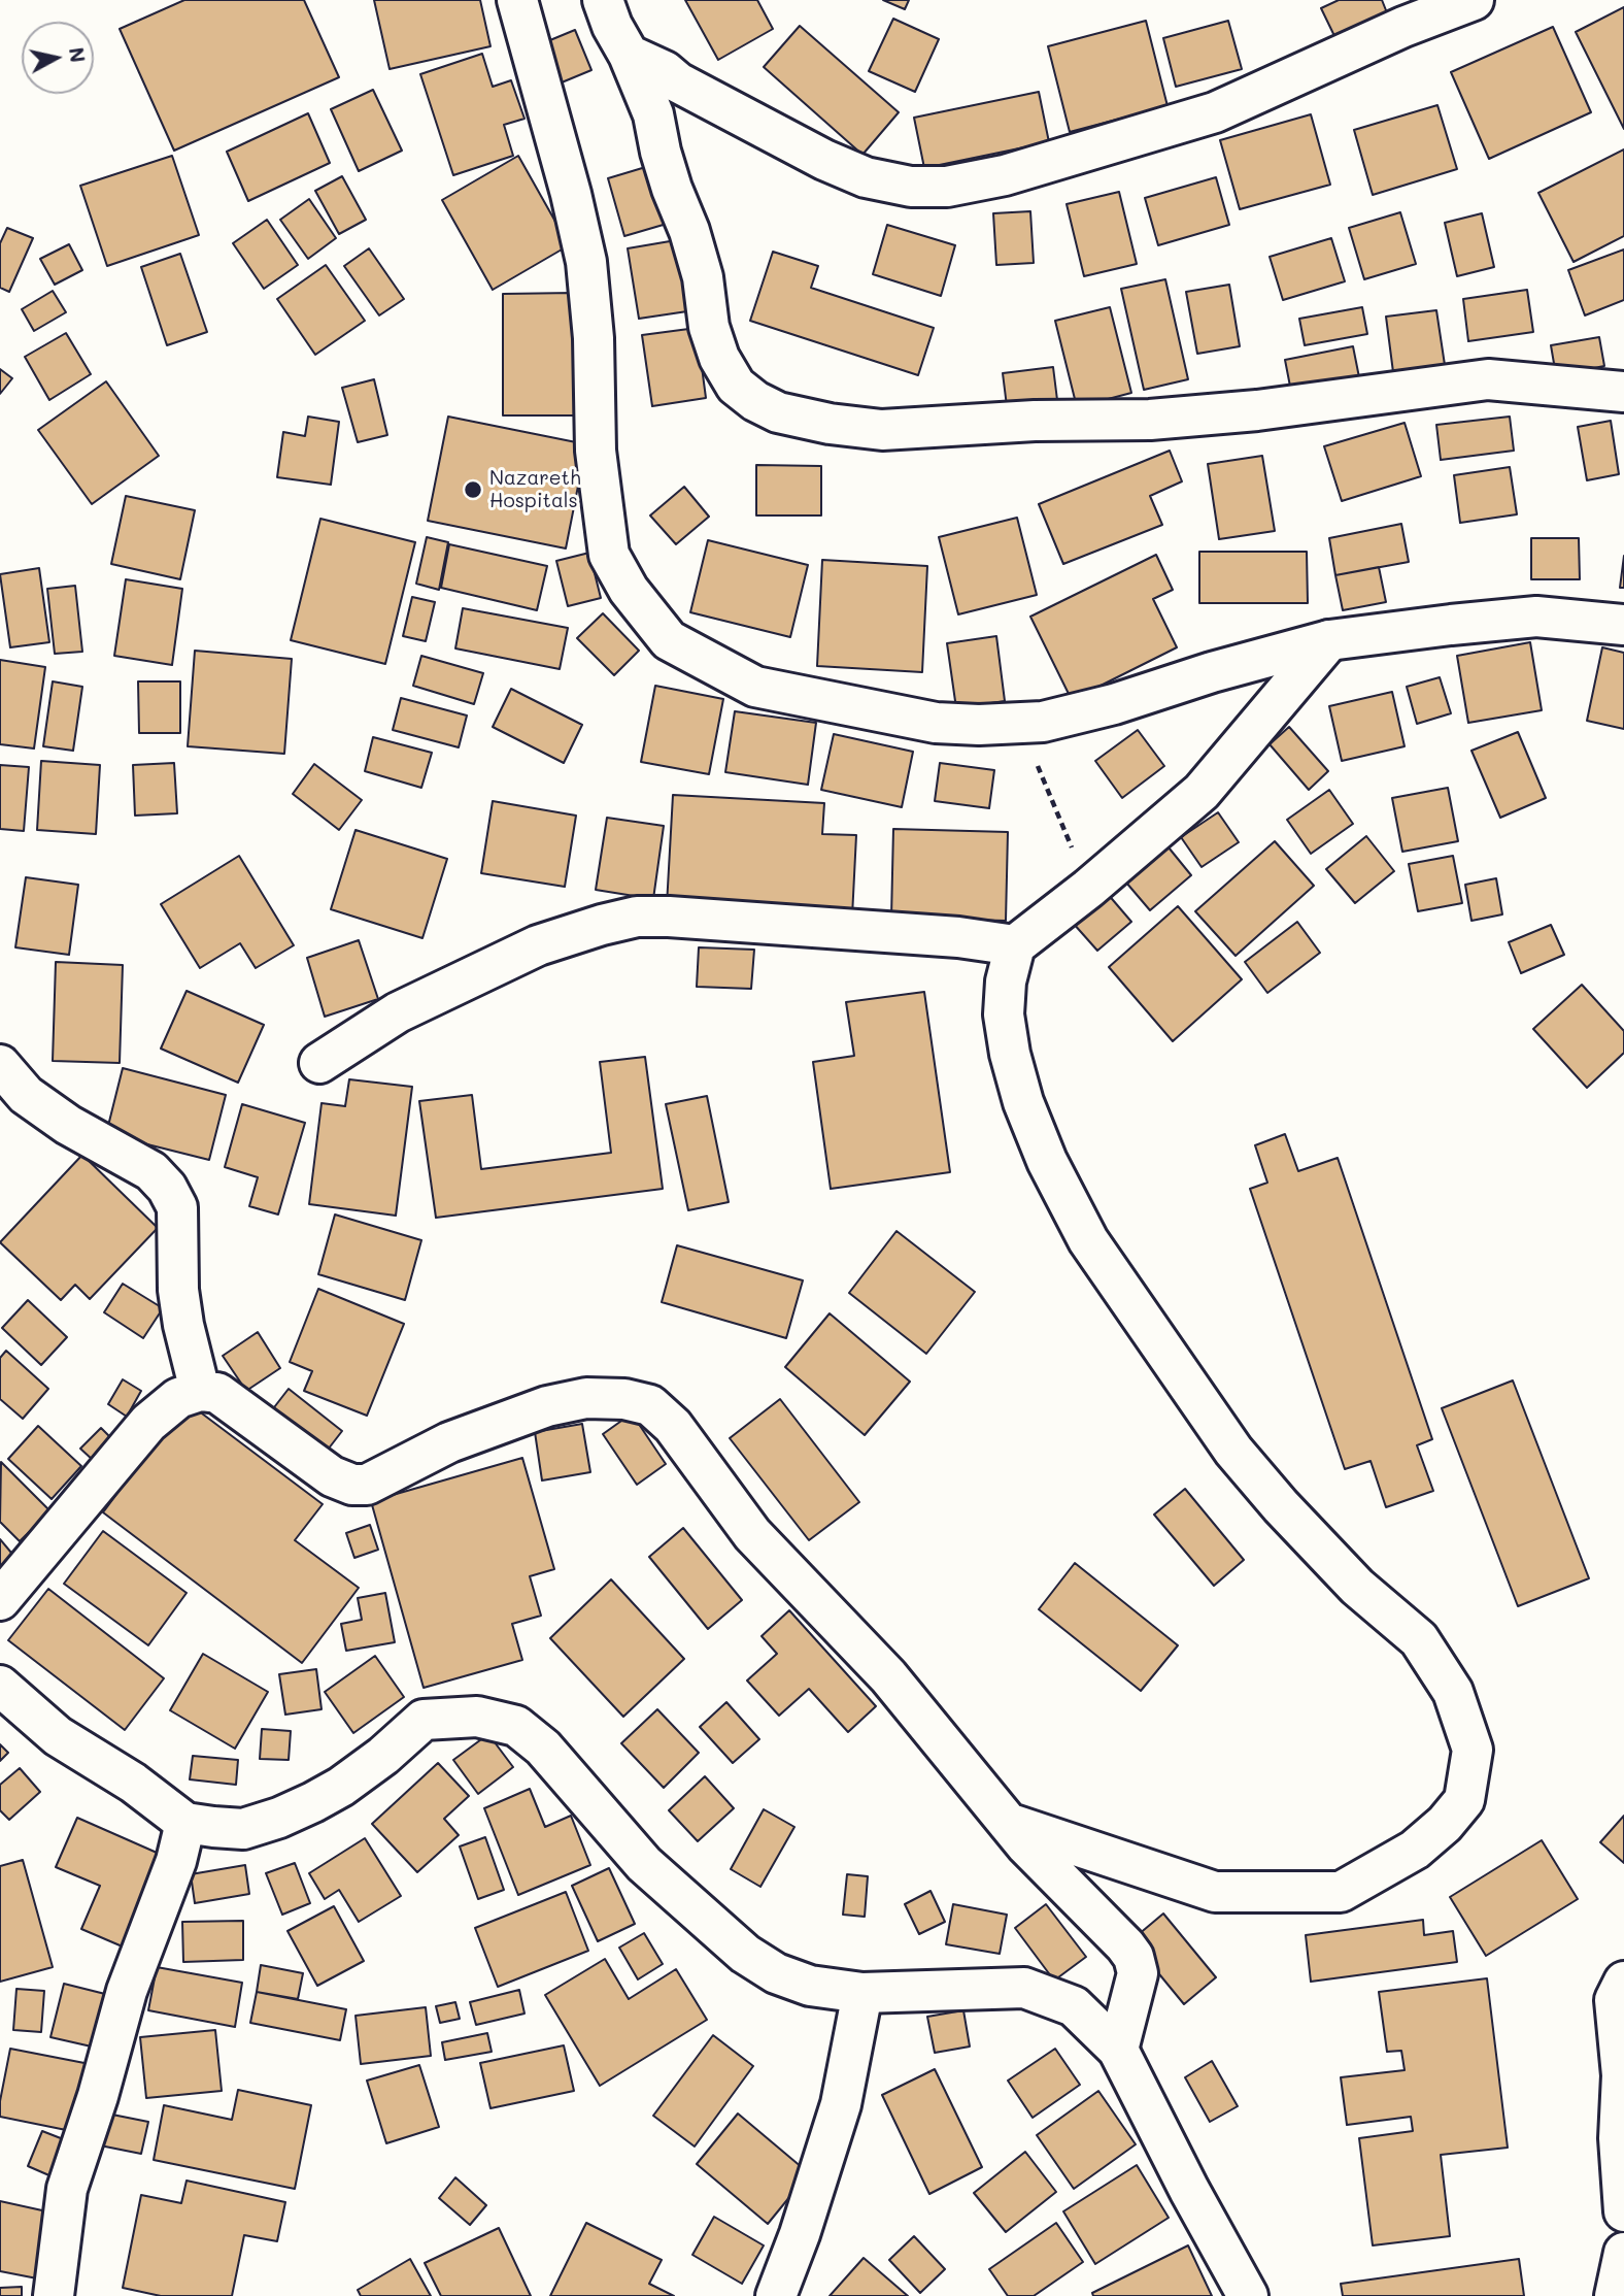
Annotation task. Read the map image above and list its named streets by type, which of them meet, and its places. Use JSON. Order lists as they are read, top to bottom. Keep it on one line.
{"places":["Nazareth Hospitals"],"north":"right"}
